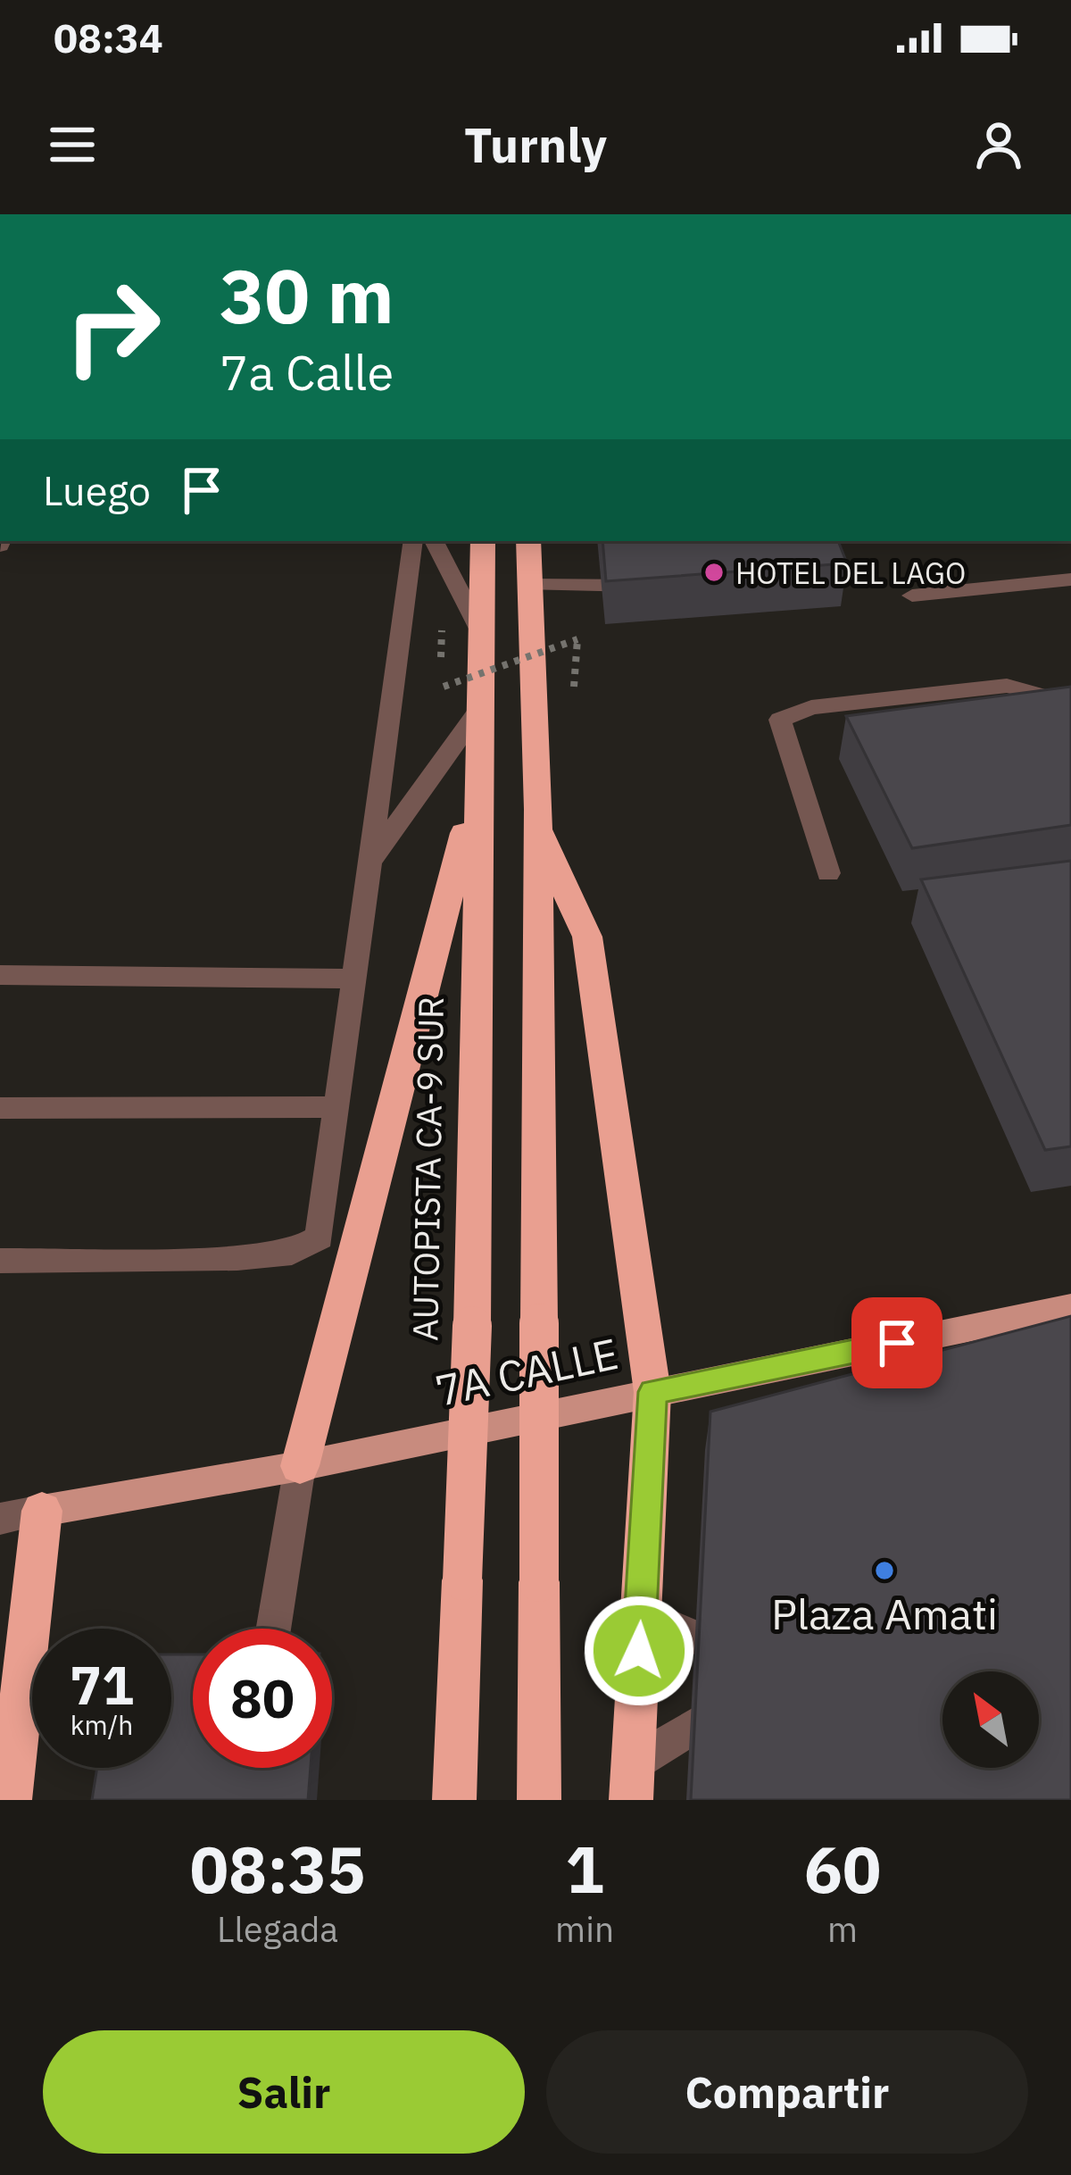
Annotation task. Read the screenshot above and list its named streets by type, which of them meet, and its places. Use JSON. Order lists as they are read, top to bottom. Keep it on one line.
{"streets":{"highway":["AUTOPISTA CA-9 SUR"],"main road":["7A CALLE"]},"places":["HOTEL DEL LAGO","Plaza Amati"],"north":"top left","page":{"status":"08:34","header":"Turnly","turn":["30 m","7a Calle"],"then":"Luego","speed":"71 km/h","limit":"80","eta":["08:35","Llegada","1","min","60","m"],"buttons":["Salir","Compartir"]}}
